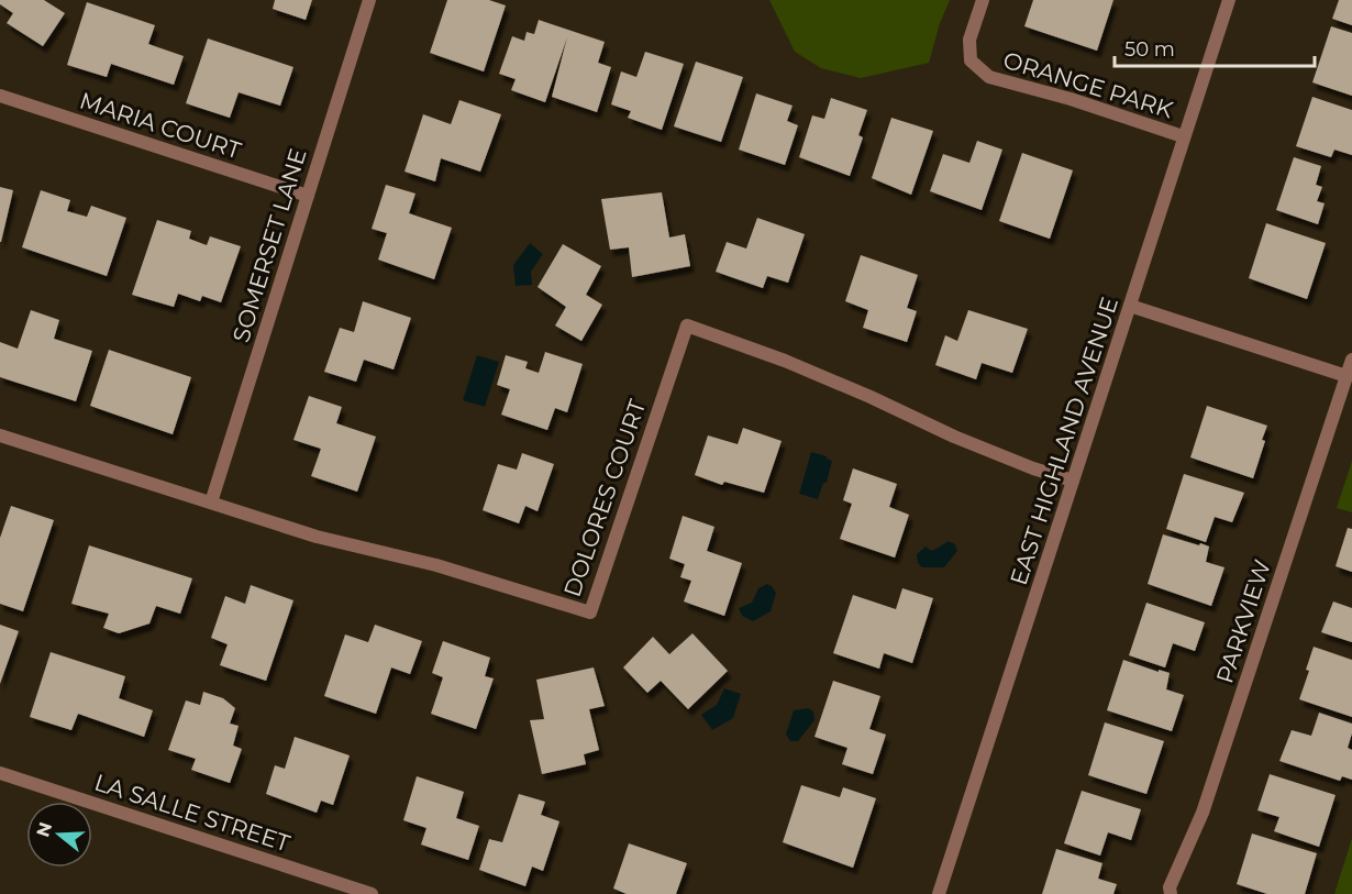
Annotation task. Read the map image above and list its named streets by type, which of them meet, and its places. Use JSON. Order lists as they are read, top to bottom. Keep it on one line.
{"streets":{"street":["ORANGE PARK","MARIA COURT","SOMERSET LANE","EAST HIGHLAND AVENUE","DOLORES COURT","PARKVIEW","LA SALLE STREET"]},"crossings":[["ORANGE PARK","EAST HIGHLAND AVENUE"],["MARIA COURT","SOMERSET LANE"],["SOMERSET LANE","DOLORES COURT"],["EAST HIGHLAND AVENUE","DOLORES COURT"]],"scale_bar":"50 m","north":"left"}
